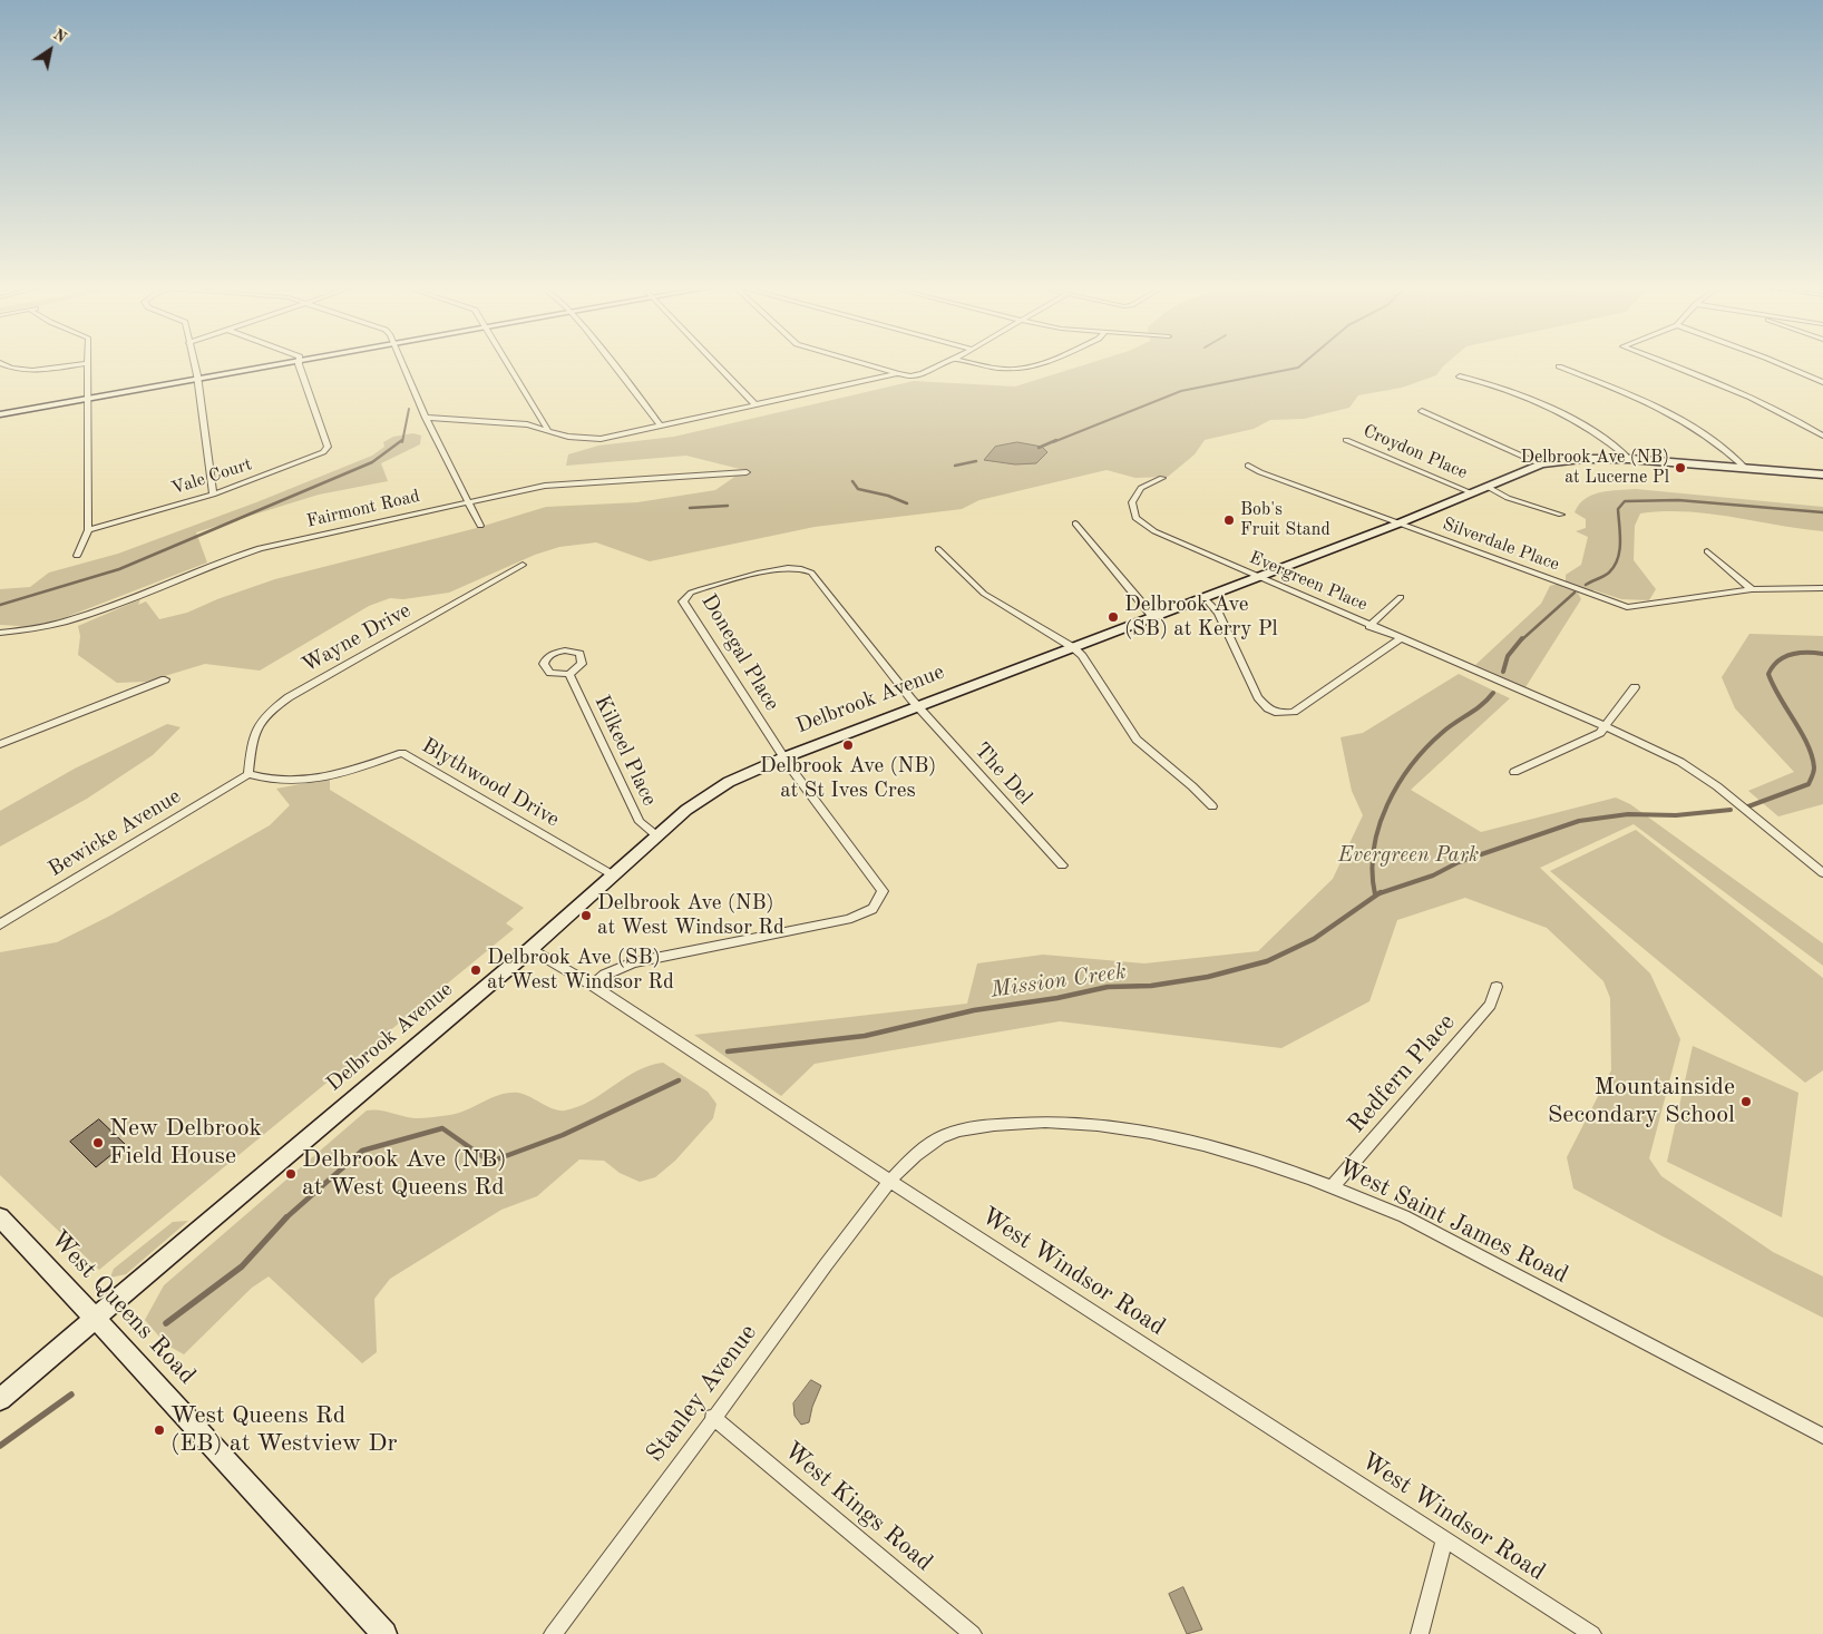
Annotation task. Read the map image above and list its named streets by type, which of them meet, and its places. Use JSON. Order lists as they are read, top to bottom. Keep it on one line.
{"streets":{"street":["Croydon Place","Vale Court","Fairmont Road","Silverdale Place","Evergreen Place","Wayne Drive","Donegal Place","Delbrook Avenue","Kilkeel Place","The Del","Blythwood Drive","Bewicke Avenue","Redfern Place","West Saint James Road","West Windsor Road","West Queens Road","Stanley Avenue","West Kings Road"]},"crossings":[["Croydon Place","Delbrook Avenue"],["Silverdale Place","Delbrook Avenue"],["Evergreen Place","Delbrook Avenue"],["Wayne Drive","Blythwood Drive"],["Wayne Drive","Bewicke Avenue"],["Donegal Place","Delbrook Avenue"],["Donegal Place","The Del"],["Delbrook Avenue","Kilkeel Place"],["Delbrook Avenue","The Del"],["Delbrook Avenue","Blythwood Drive"],["Delbrook Avenue","West Windsor Road"],["Delbrook Avenue","West Queens Road"],["Blythwood Drive","Bewicke Avenue"],["Redfern Place","West Saint James Road"],["West Saint James Road","West Windsor Road"],["West Saint James Road","Stanley Avenue"],["West Windsor Road","Stanley Avenue"],["Stanley Avenue","West Kings Road"]],"water":["Mission Creek"],"parks":["Evergreen Park"],"places":["Delbrook Ave (NB) at Lucerne Pl","Bob's Fruit Stand","Delbrook Ave (SB) at Kerry Pl","Delbrook Ave (NB) at St Ives Cres","Delbrook Ave (NB) at West Windsor Rd","Delbrook Ave (SB) at West Windsor Rd","Mountainside Secondary School","New Delbrook Field House","Delbrook Ave (NB) at West Queens Rd","West Queens Rd (EB) at Westview Dr"],"north":"top right"}
